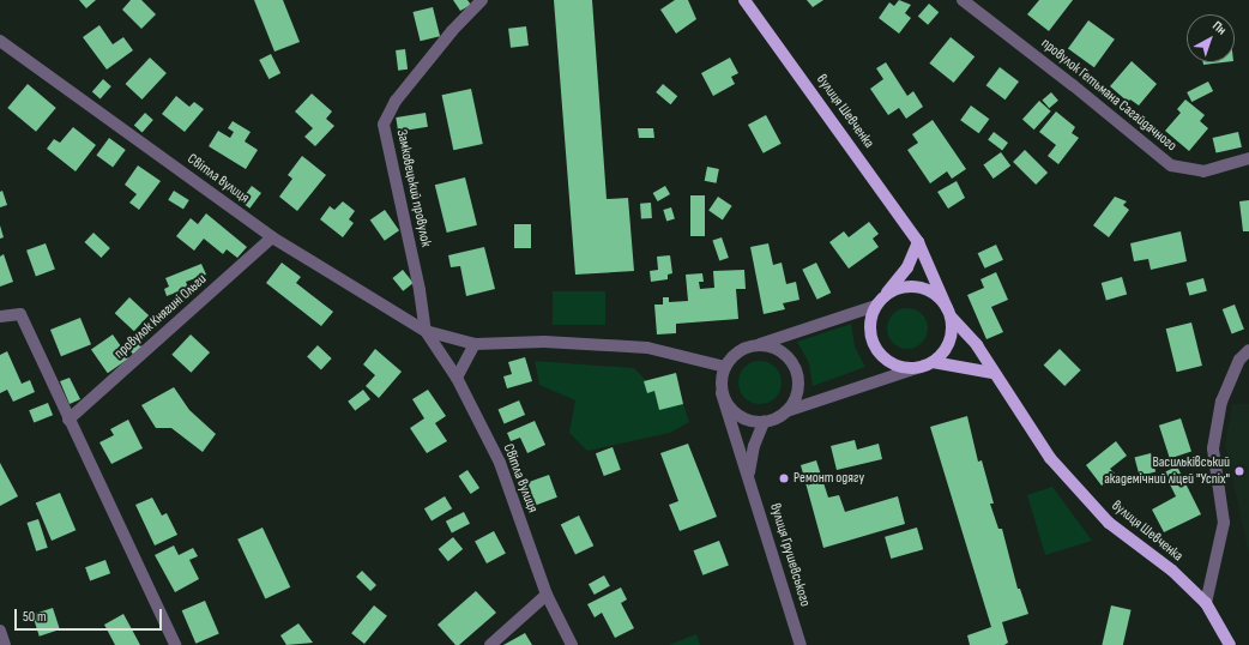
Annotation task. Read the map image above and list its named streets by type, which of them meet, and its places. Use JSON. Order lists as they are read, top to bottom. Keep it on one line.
{"streets":{"main road":["вулиця Шевченка"],"street":["провулок Гетьмана Сагайдачного","Світла вулиця","Замковецький провулок","провулок Княгині Ольги","вулиця Грушевського"]},"crossings":[["Світла вулиця","Замковецький провулок"],["Світла вулиця","провулок Княгині Ольги"],["Світла вулиця","вулиця Грушевського"]],"places":["Васильківський академічний ліцей \"Успіх\"","Ремонт одягу"],"scale_bar":"50 m","north":"top right"}
